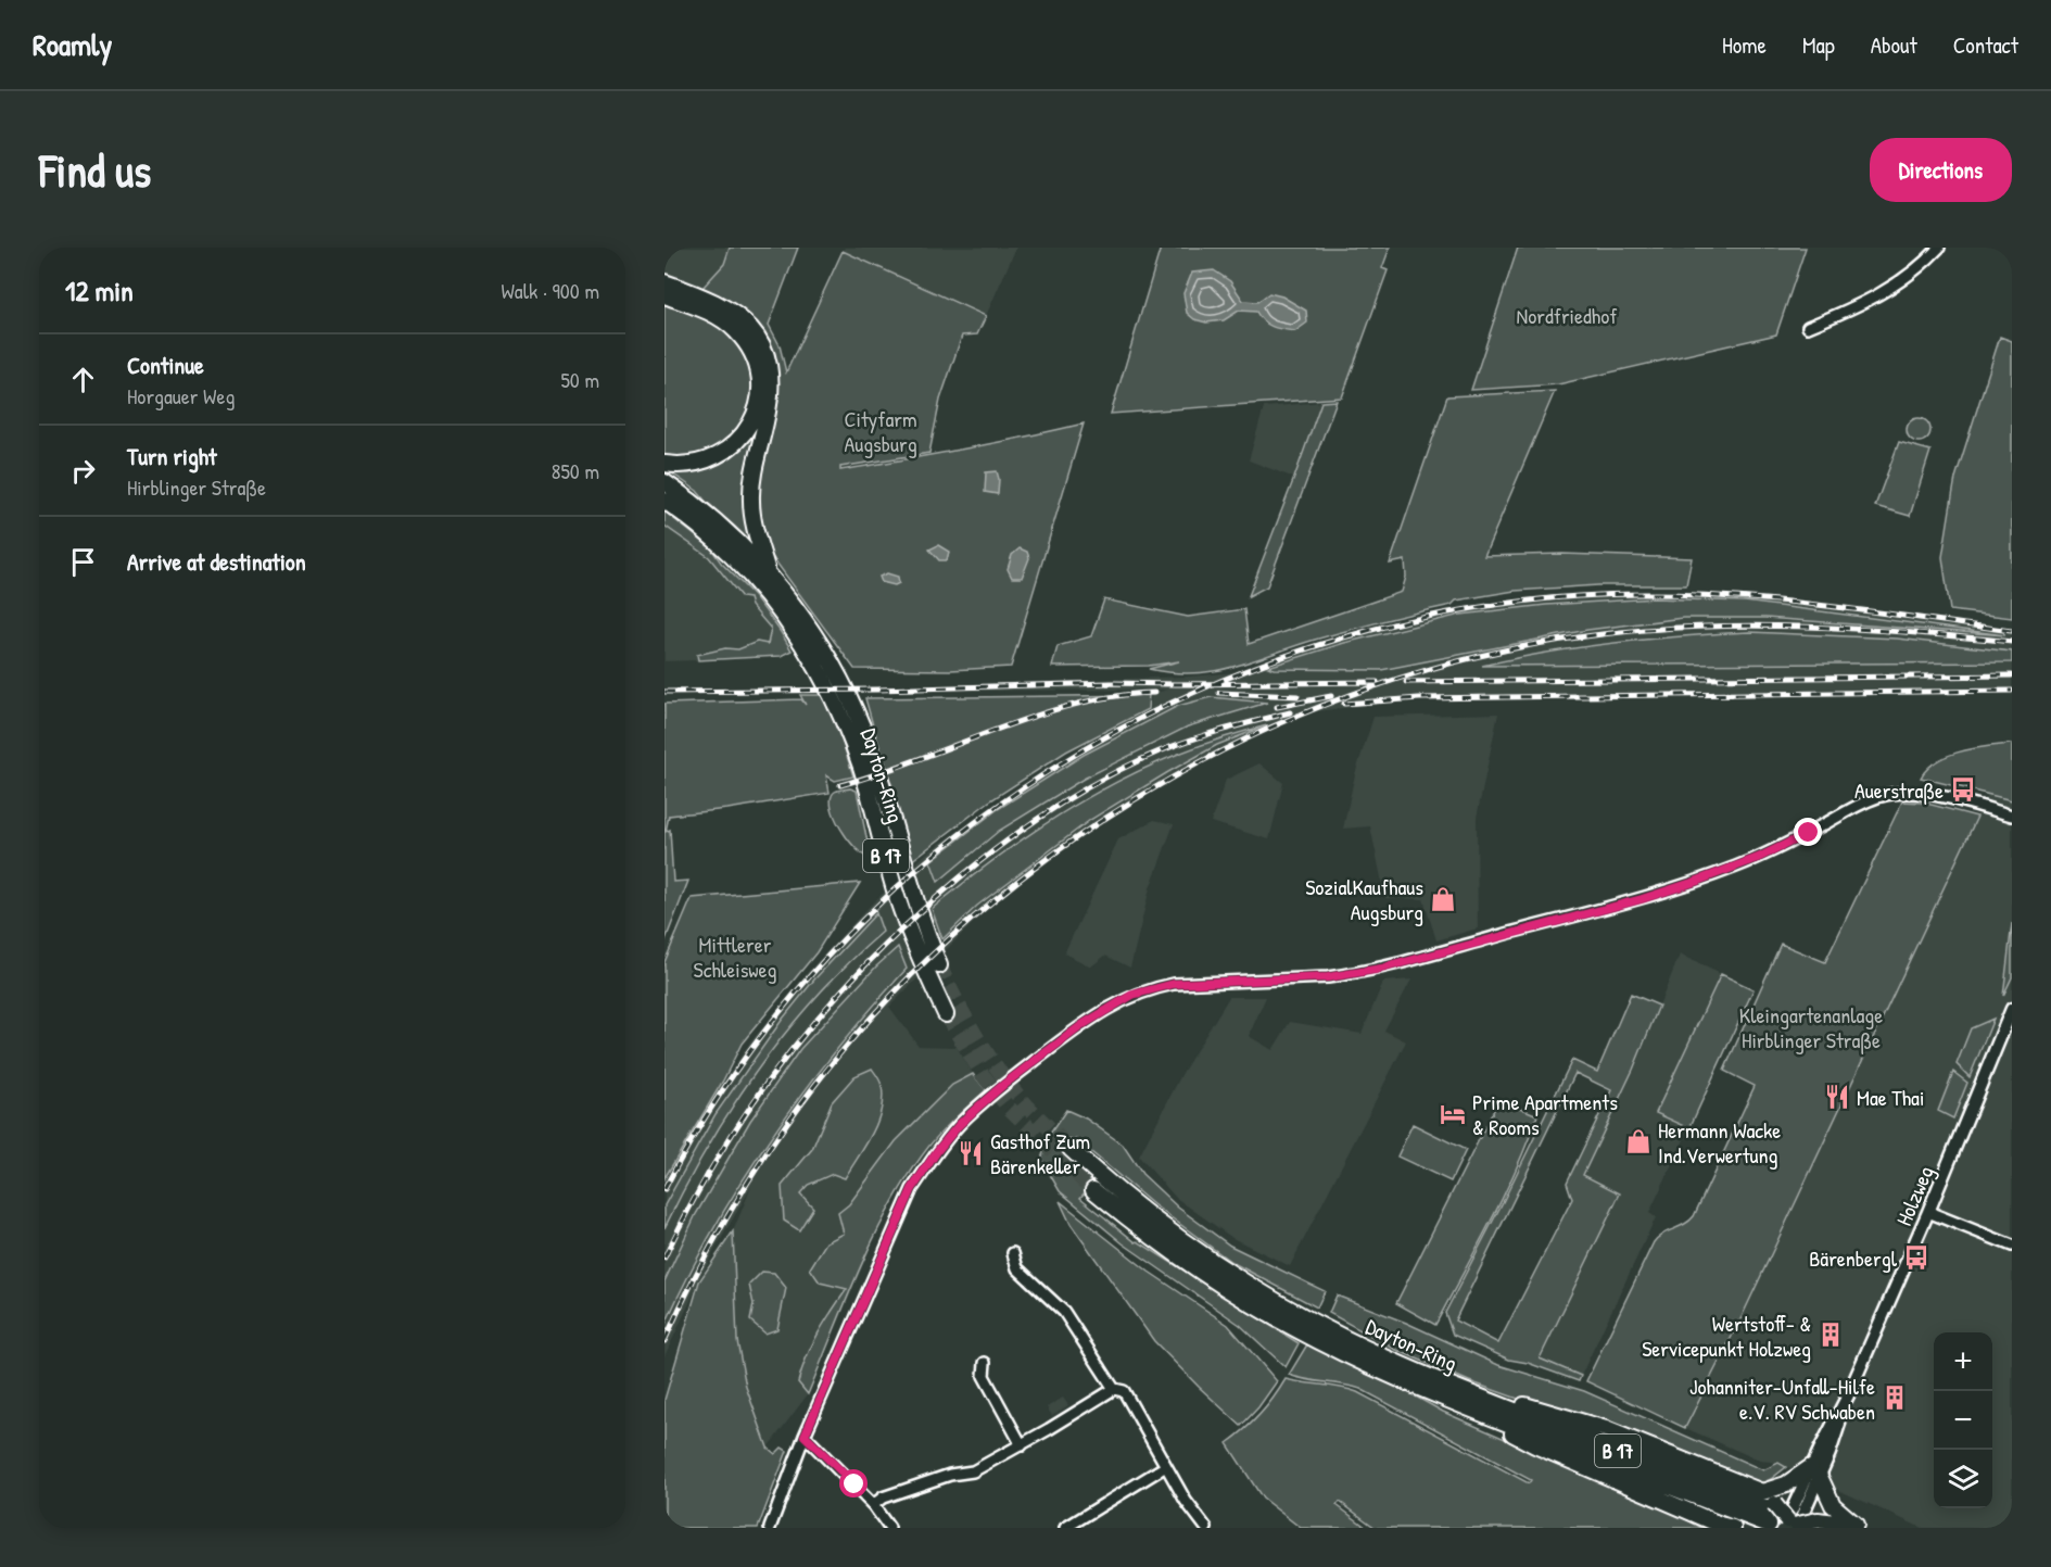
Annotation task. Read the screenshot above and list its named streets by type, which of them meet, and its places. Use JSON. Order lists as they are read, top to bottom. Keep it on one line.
{"streets":{"highway":["Dayton-Ring","B 17"],"main road":["Holzweg"]},"crossings":[["Dayton-Ring","B 17"],["Dayton-Ring","Holzweg"]],"parks":["Nordfriedhof","Cityfarm Augsburg","Mittlerer Schleisweg","Kleingartenanlage Hirblinger Straße"],"places":{"bus stop":["Auerstraße","Bärenbergl"],"shop":["SozialKaufhaus Augsburg","Hermann Wacke Ind.Verwertung"],"restaurant":["Mae Thai","Gasthof Zum Bärenkeller"],"hotel":["Prime Apartments & Rooms"],"building":["Wertstoff- & Servicepunkt Holzweg","Johanniter-Unfall-Hilfe e.V. RV Schwaben"]},"page":{"header":"Roamly","nav":["Home","Map","About","Contact"],"buttons":"Directions","title":"Find us","heading":["12 min","Walk · 900 m"],"list":[["Continue","Horgauer Weg","50 m"],["Turn right","Hirblinger Straße","850 m"],"Arrive at destination"],"map_buttons":["+","−"]}}
